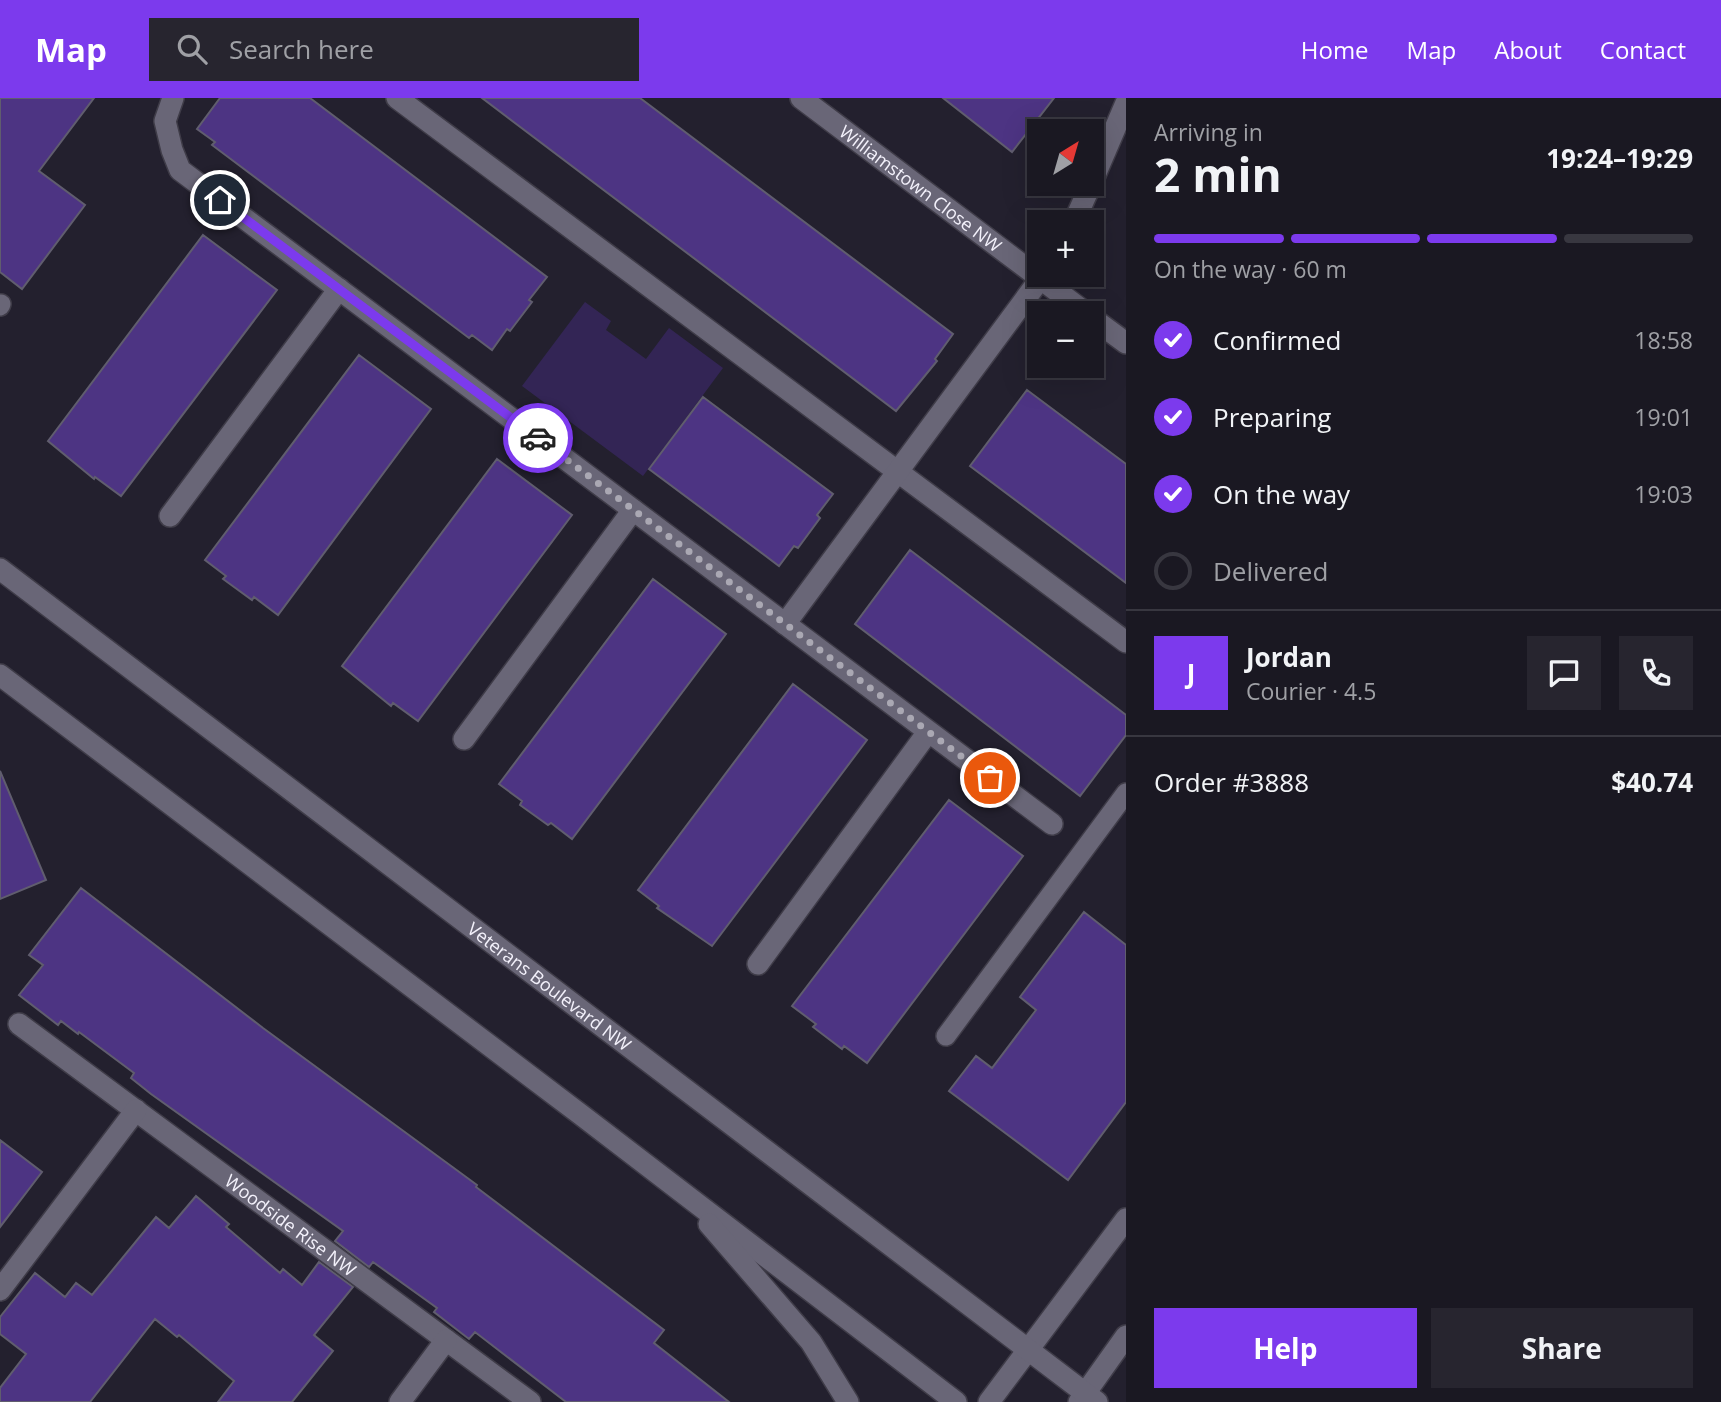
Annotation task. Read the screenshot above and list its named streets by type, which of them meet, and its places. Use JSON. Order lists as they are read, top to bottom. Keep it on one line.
{"streets":{"street":["Williamstown Close NW","Veterans Boulevard NW","Woodside Rise NW"]},"north":"top right","page":{"header":"Map","search":"Search here","nav":["Home","Map","About","Contact"],"heading":["2 min","Arriving in","19:24–19:29"],"panel":["Jordan","Courier · 4.5","Order #3888","$40.74"],"map_buttons":["+","−"],"bar":"On the way · 60 m","list":[["Confirmed","18:58"],["Preparing","19:01"],["On the way","19:03"],"Delivered"],"round":"J","buttons":["Help","Share"]}}
